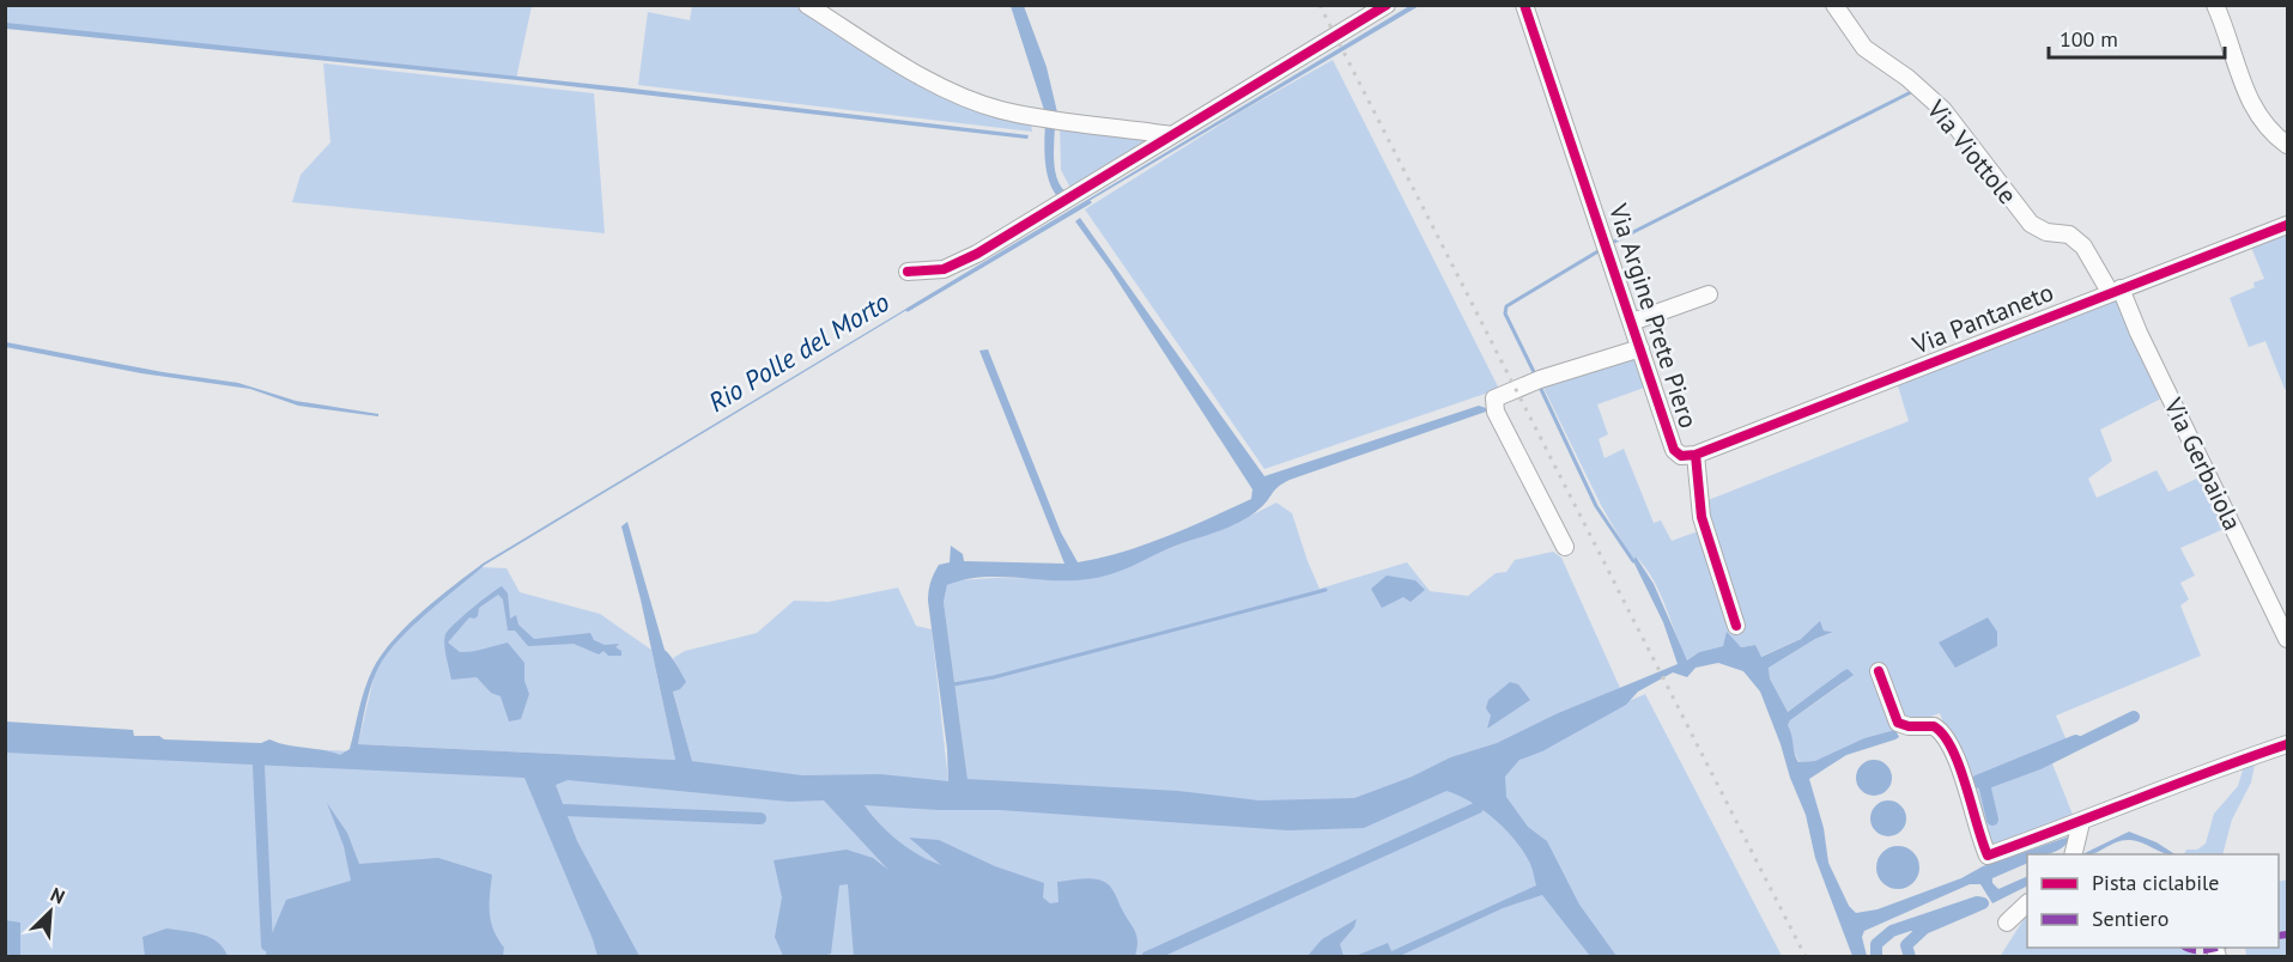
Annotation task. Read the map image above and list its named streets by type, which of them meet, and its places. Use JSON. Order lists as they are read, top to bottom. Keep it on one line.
{"streets":{"street":["Via Viottole","Via Argine Prete Piero","Via Pantaneto","Via Gerbaiola"]},"crossings":[["Via Viottole","Via Pantaneto"],["Via Viottole","Via Gerbaiola"],["Via Argine Prete Piero","Via Pantaneto"],["Via Pantaneto","Via Gerbaiola"]],"water":["Rio Polle del Morto"],"legend":["Pista ciclabile","Sentiero"],"scale_bar":"100 m","north":"top right"}
